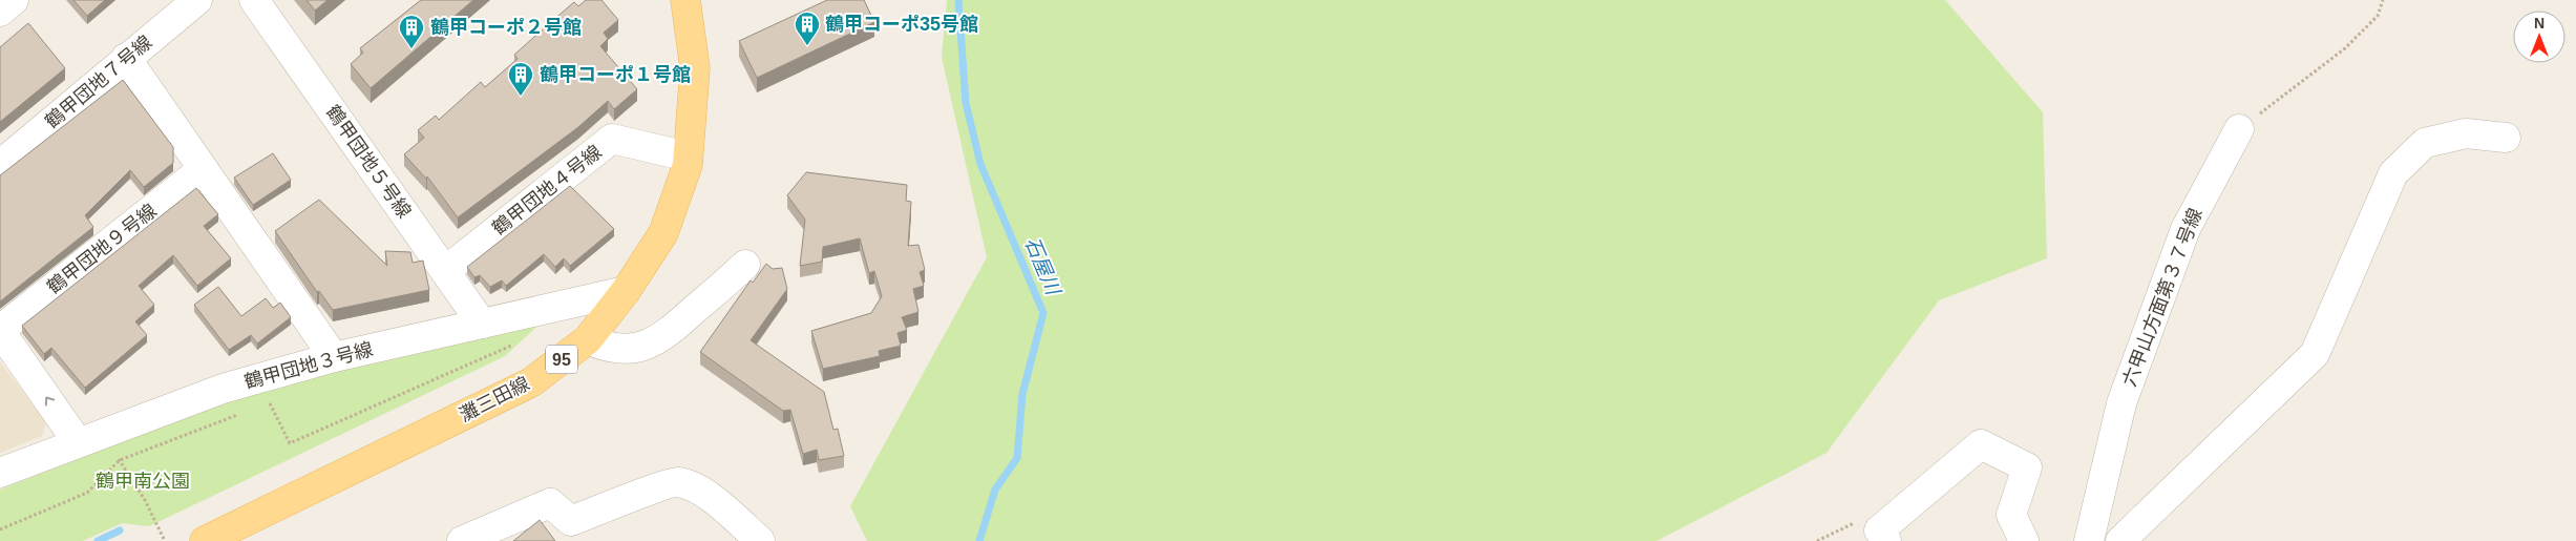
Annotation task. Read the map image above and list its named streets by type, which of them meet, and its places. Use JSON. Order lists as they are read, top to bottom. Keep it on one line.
{"streets":{"main road":["95","灘三田線"],"street":["鶴甲団地７号線","鶴甲団地５号線","鶴甲団地４号線","鶴甲団地９号線","六甲山方面第３７号線","鶴甲団地３号線"]},"crossings":[["鶴甲団地５号線","鶴甲団地４号線"],["鶴甲団地５号線","鶴甲団地３号線"],["鶴甲団地４号線","灘三田線"],["鶴甲団地３号線","灘三田線"]],"water":["石屋川"],"parks":["鶴甲南公園"],"places":{"building":["鶴甲コーポ35号館","鶴甲コーポ２号館","鶴甲コーポ１号館"]},"north":"top"}
